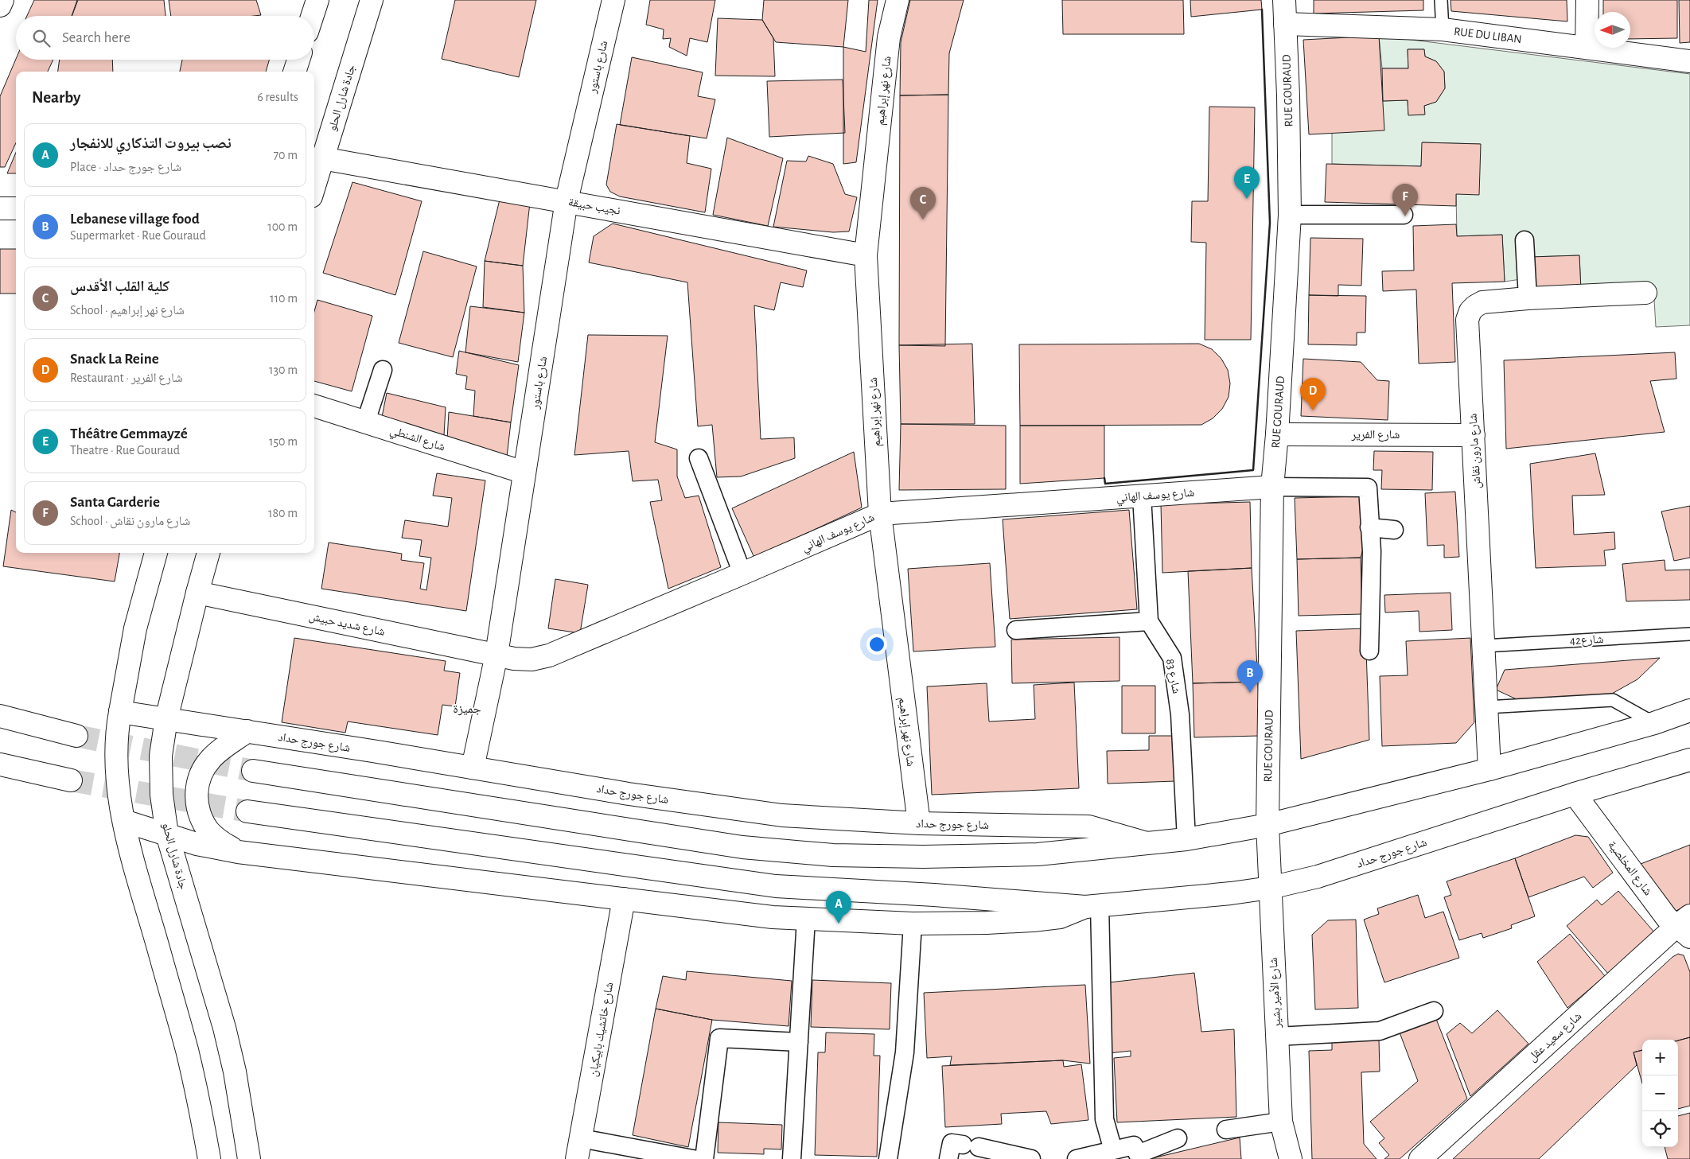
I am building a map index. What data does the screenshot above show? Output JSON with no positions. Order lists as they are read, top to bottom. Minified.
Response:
{"streets":{"main road":["RUE DU LIBAN","شارع باستور","شارع نهر إبراهيم","RUE GOURAUD","جادة شارل الحلو","نجيب حبيقة","شارع الفرير","شارع الشنطي","شارع مارون نقاش","شارع يوسف الهاني","شارع شديد حبيش","شارع جورج حداد","شارع المخلصية","شارع الأمير بشير","شارع خاتشيك بابيكيان","شارع سعيد عقل"],"street":["شارع 83"],"lane":["شارع42"]},"crossings":[["RUE DU LIBAN","RUE GOURAUD"],["شارع باستور","نجيب حبيقة"],["شارع باستور","شارع الشنطي"],["شارع باستور","شارع يوسف الهاني"],["شارع باستور","شارع شديد حبيش"],["شارع باستور","شارع جورج حداد"],["شارع نهر إبراهيم","نجيب حبيقة"],["شارع نهر إبراهيم","شارع يوسف الهاني"],["شارع نهر إبراهيم","شارع جورج حداد"],["RUE GOURAUD","شارع الفرير"],["RUE GOURAUD","شارع يوسف الهاني"],["RUE GOURAUD","شارع جورج حداد"],["RUE GOURAUD","شارع الأمير بشير"],["جادة شارل الحلو","نجيب حبيقة"],["جادة شارل الحلو","شارع شديد حبيش"],["جادة شارل الحلو","شارع جورج حداد"],["شارع الفرير","شارع مارون نقاش"],["شارع مارون نقاش","شارع42"],["شارع مارون نقاش","شارع جورج حداد"],["شارع يوسف الهاني","شارع شديد حبيش"],["شارع يوسف الهاني","شارع 83"],["شارع 83","شارع جورج حداد"],["شارع جورج حداد","شارع المخلصية"],["شارع جورج حداد","شارع الأمير بشير"],["شارع جورج حداد","شارع خاتشيك بابيكيان"],["شارع المخلصية","شارع سعيد عقل"]],"districts":["جميزة"],"north":"left","page":{"search":"Search here","heading":["Nearby","6 results"],"list":[{"mark":"A","name":"نصب بيروت التذكاري للانفجار","note":"Place · شارع جورج حداد","value":"70 m"},{"mark":"B","name":"Lebanese village food","note":"Supermarket · Rue Gouraud","value":"100 m"},{"mark":"C","name":"كلية القلب الأقدس","note":"School · شارع نهر إبراهيم","value":"110 m"},{"mark":"D","name":"Snack La Reine","note":"Restaurant · شارع الفرير","value":"130 m"},{"mark":"E","name":"Théâtre Gemmayzé","note":"Theatre · Rue Gouraud","value":"150 m"},{"mark":"F","name":"Santa Garderie","note":"School · شارع مارون نقاش","value":"180 m"}],"pins":["E","F","C","D","B","A"],"map_buttons":["+","−"]}}
